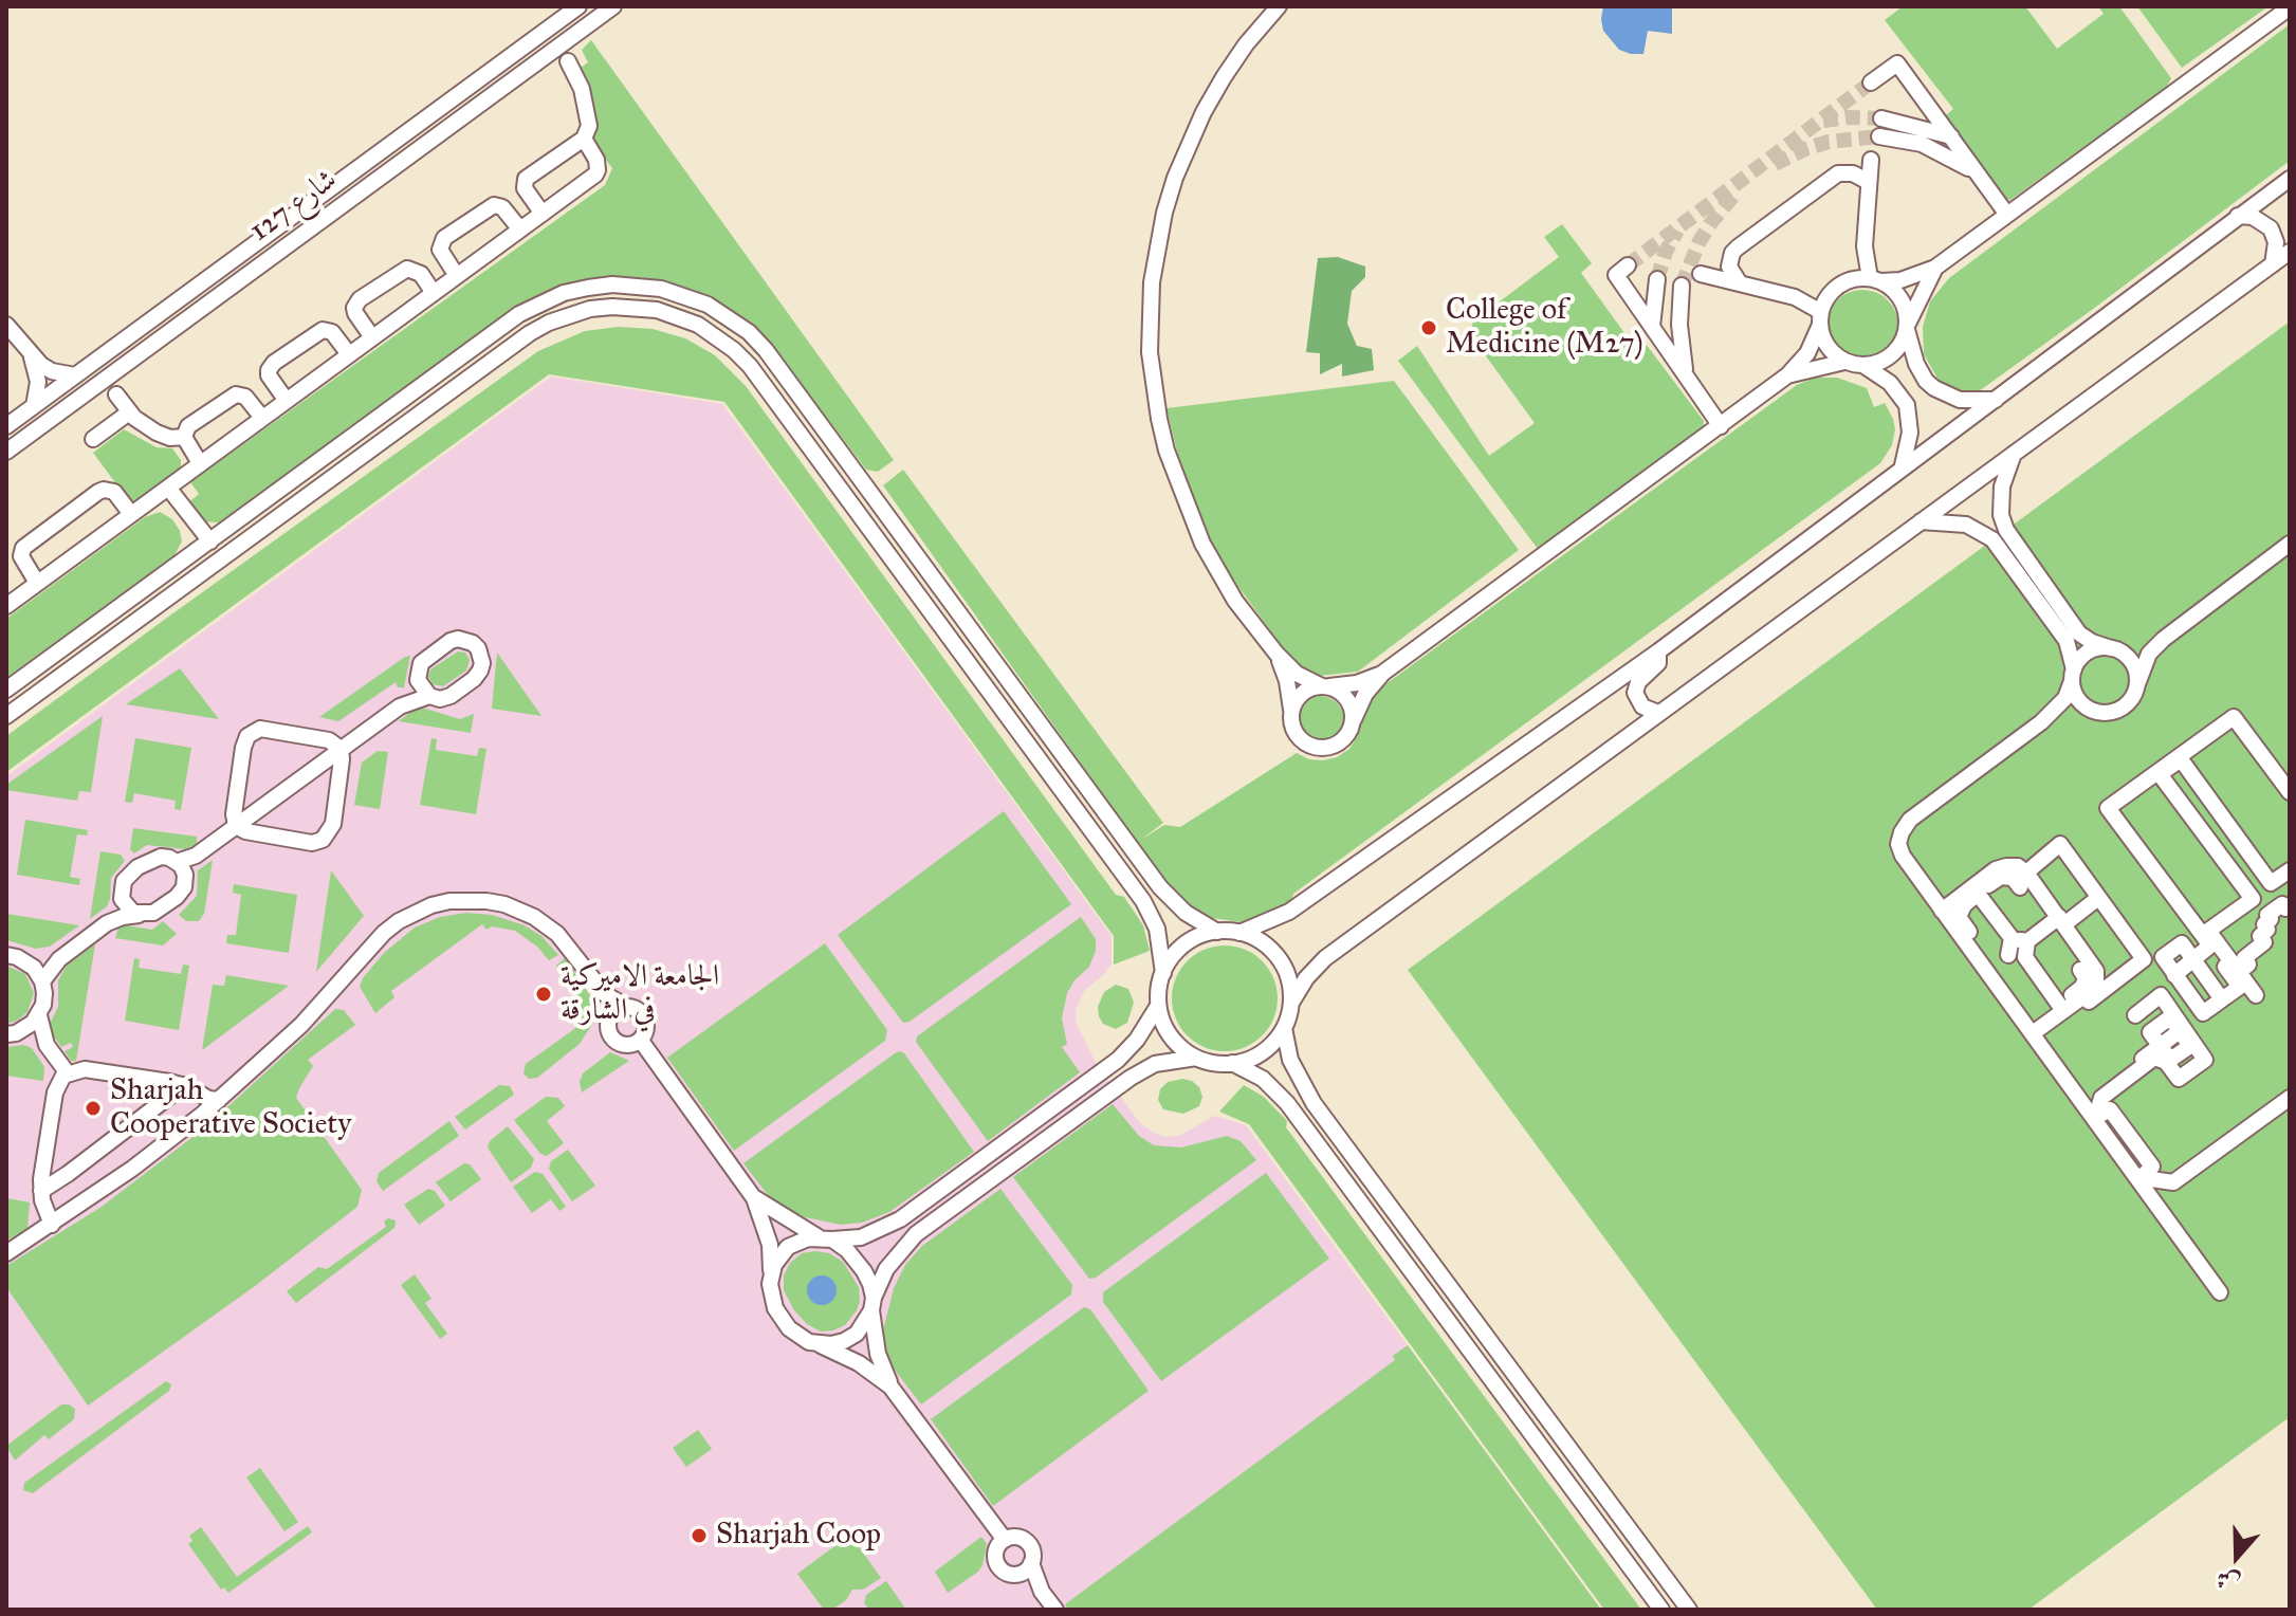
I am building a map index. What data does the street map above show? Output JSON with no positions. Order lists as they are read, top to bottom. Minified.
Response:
{"streets":{"street":["شارع 127"]},"places":["College of Medicine (M27)","الجامعة الاميركية في الشارقة","Sharjah Cooperative Society","Sharjah Coop"],"north":"bottom"}
